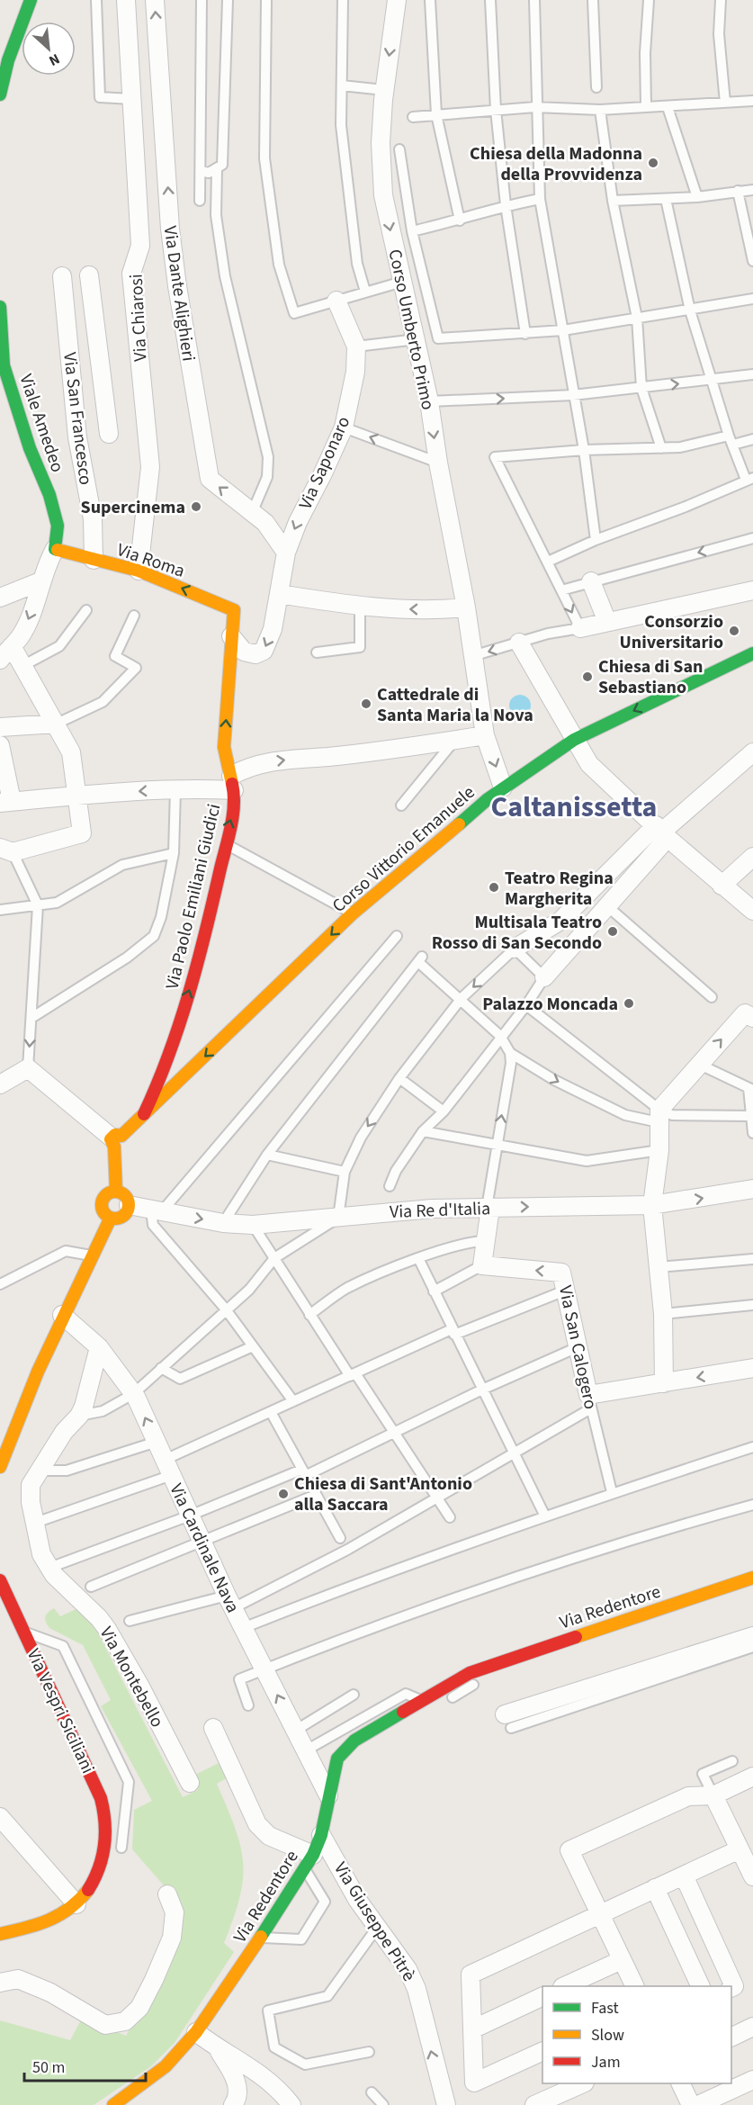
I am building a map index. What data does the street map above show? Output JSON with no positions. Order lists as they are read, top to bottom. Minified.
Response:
{"streets":{"street":["Via Dante Alighieri","Via Chiarosi","Corso Umberto Primo","Via San Francesco","Viale Amedeo","Via Saponaro","Via Roma","Corso Vittorio Emanuele","Via Paolo Emiliani Giudici","Via Re d'Italia","Via San Calogero","Via Cardinale Nava","Via Redentore","Via Montebello","Via Vespri Siciliani","Via Giuseppe Pitrè"]},"crossings":[["Via Dante Alighieri","Via Saponaro"],["Via Chiarosi","Via Roma"],["Corso Umberto Primo","Corso Vittorio Emanuele"],["Via San Francesco","Via Roma"],["Viale Amedeo","Via Roma"],["Via Saponaro","Via Paolo Emiliani Giudici"],["Via Roma","Via Paolo Emiliani Giudici"],["Corso Vittorio Emanuele","Via Paolo Emiliani Giudici"],["Via Cardinale Nava","Via Redentore"],["Via Cardinale Nava","Via Montebello"],["Via Redentore","Via Giuseppe Pitrè"]],"one_way":["Via Dante Alighieri","Corso Umberto Primo","Via Saponaro","Via Roma","Via Paolo Emiliani Giudici","Via Re d'Italia","Via Giuseppe Pitrè"],"districts":["Caltanissetta"],"places":["Chiesa della Madonna della Provvidenza","Supercinema","Consorzio Universitario","Chiesa di San Sebastiano","Cattedrale di Santa Maria la Nova","Teatro Regina Margherita","Multisala Teatro Rosso di San Secondo","Palazzo Moncada","Chiesa di Sant'Antonio alla Saccara"],"legend":["Fast","Slow","Jam"],"scale_bar":"50 m","north":"bottom right"}
